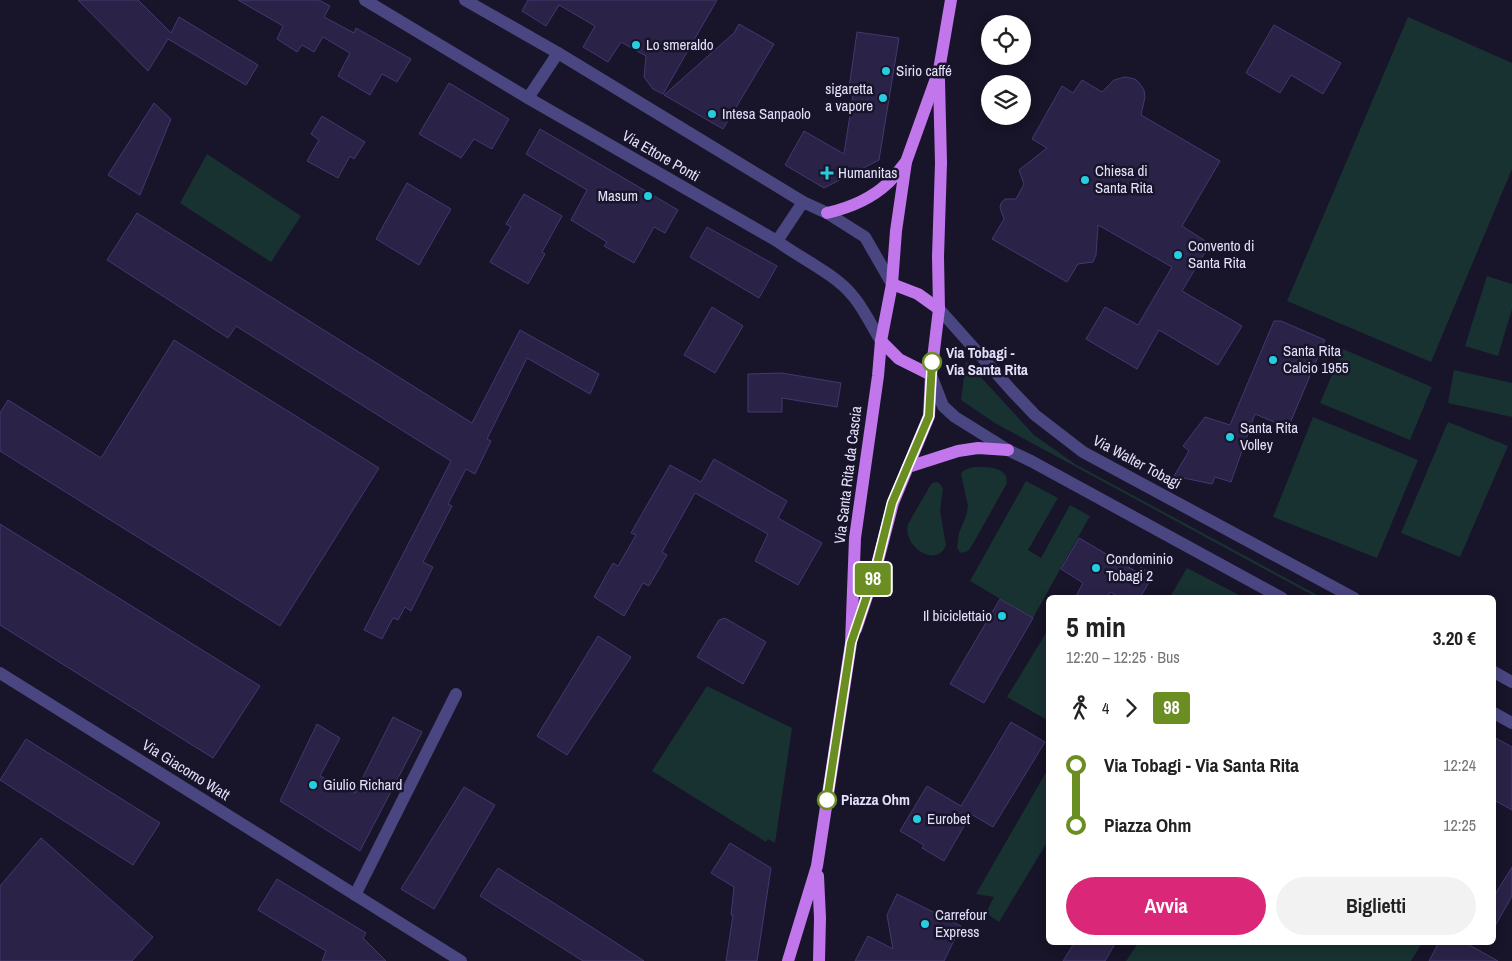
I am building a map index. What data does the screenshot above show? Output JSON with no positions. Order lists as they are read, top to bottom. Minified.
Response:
{"streets":{"main road":["Via Santa Rita da Cascia"],"street":["Via Ettore Ponti","Via Walter Tobagi","Via Giacomo Watt"]},"crossings":[["Via Ettore Ponti","Via Santa Rita da Cascia"],["Via Walter Tobagi","Via Santa Rita da Cascia"]],"places":{"other":["Lo smeraldo","Sirio caffé","sigaretta a vapore","Intesa Sanpaolo","Chiesa di Santa Rita","Masum","Convento di Santa Rita","Santa Rita Calcio 1955","Via Tobagi - Via Santa Rita","Santa Rita Volley","Condominio Tobagi 2","Il biciclettaio","Giulio Richard","Piazza Ohm","Eurobet","Carrefour Express"],"health":["Humanitas"]},"lines":["bus line 98"],"page":{"on_map":"98","heading":["5 min","12:20 – 12:25 · Bus","3.20 €"],"legs":["4","98"],"list":[{"name":"Via Tobagi - Via Santa Rita","value":"12:24"},{"name":"Piazza Ohm","value":"12:25"}],"buttons":["Avvia","Biglietti"]}}
